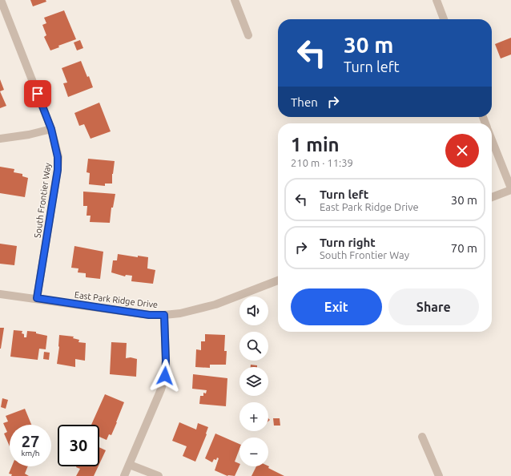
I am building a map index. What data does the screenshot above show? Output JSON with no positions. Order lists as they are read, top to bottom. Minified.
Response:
{"streets":{"street":["South Frontier Way","East Park Ridge Drive"]},"crossings":[["South Frontier Way","East Park Ridge Drive"]],"page":{"turn":["30 m","Turn left"],"then":"Then","heading":["1 min","210 m · 11:39"],"list":[{"name":"Turn left","note":"East Park Ridge Drive","value":"30 m"},{"name":"Turn right","note":"South Frontier Way","value":"70 m"}],"buttons":["Exit","Share"],"map_buttons":["+","−"],"speed":"27 km/h","limit":"30"}}
